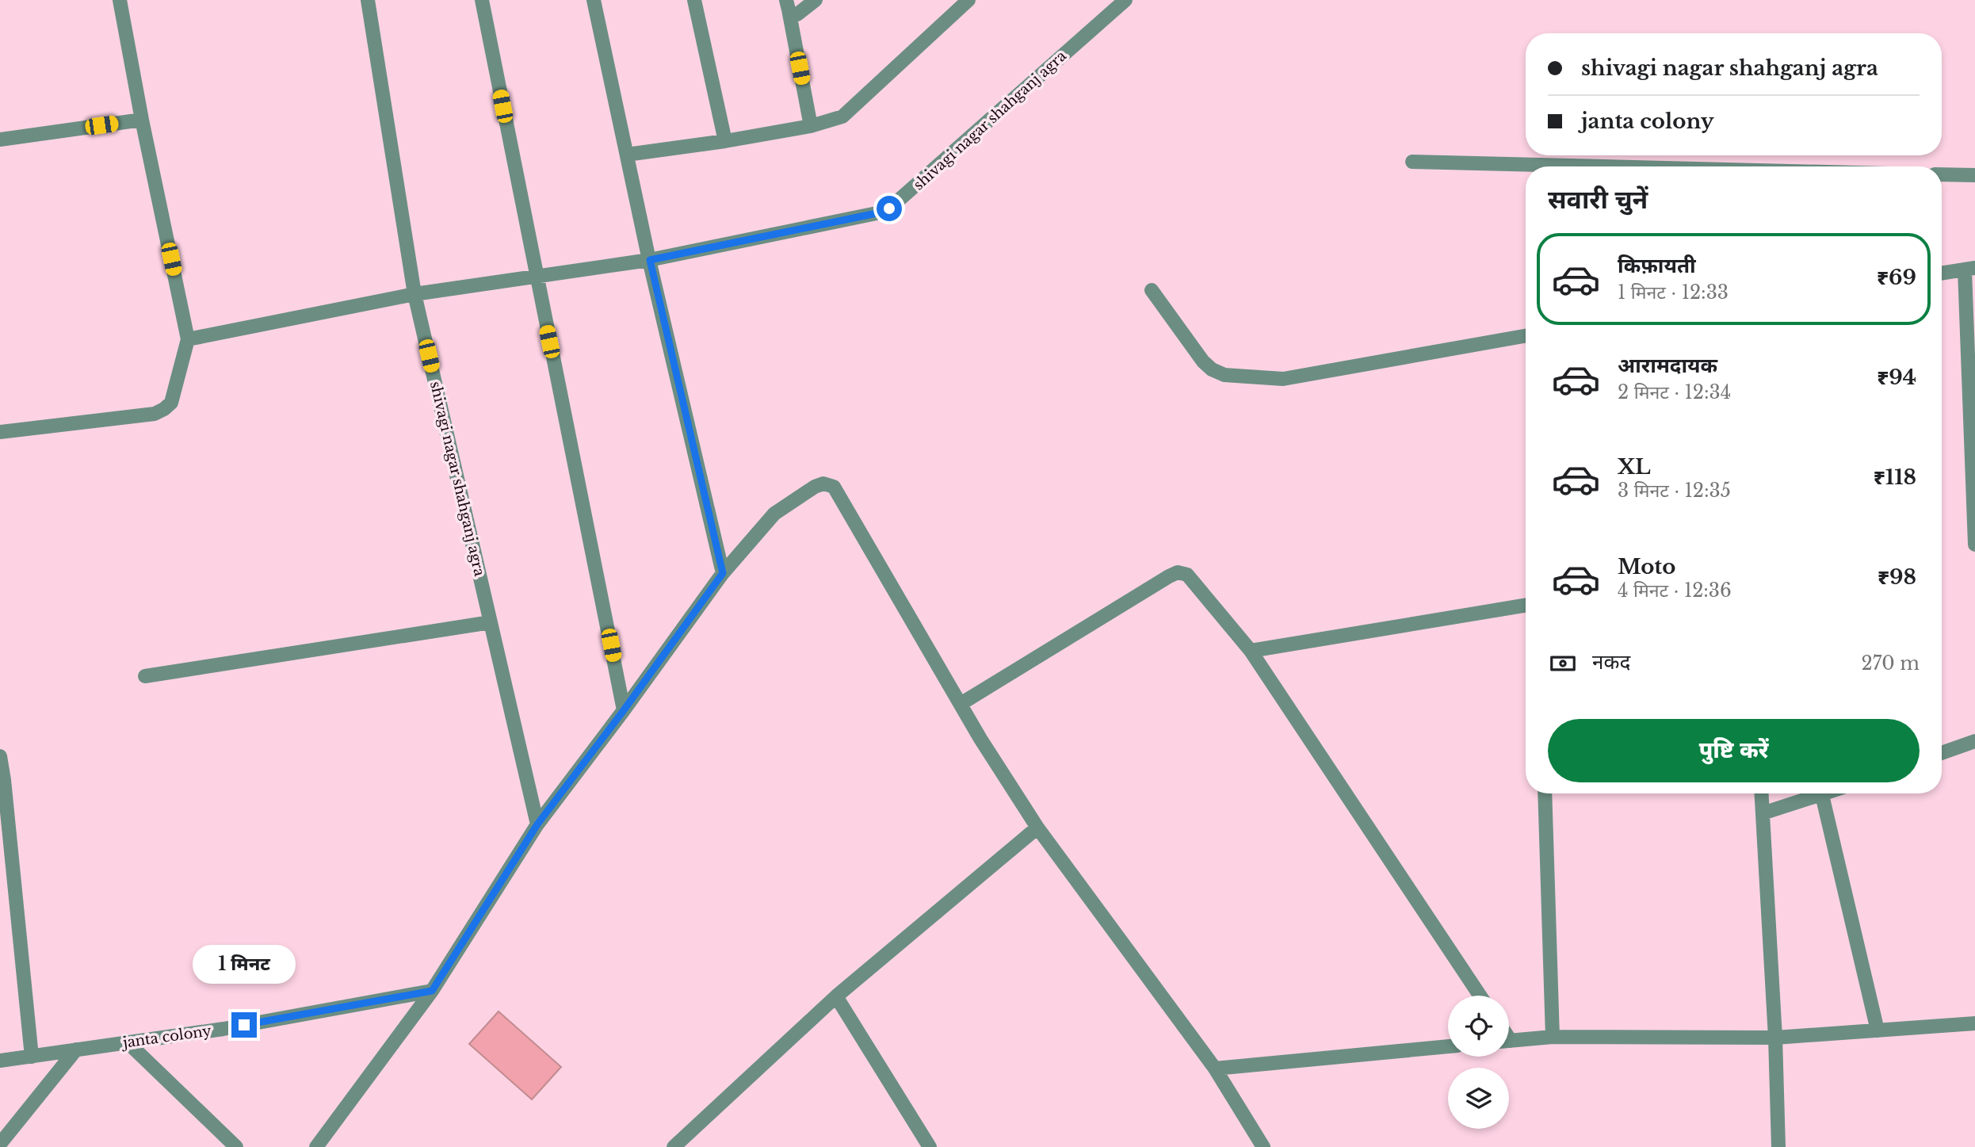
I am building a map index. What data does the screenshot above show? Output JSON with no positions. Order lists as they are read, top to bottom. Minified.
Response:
{"streets":{"street":["shivagi nagar shahganj agra","janta colony"]},"page":{"banner":["shivagi nagar shahganj agra","janta colony"],"heading":"सवारी चुनें","list":[{"name":"किफ़ायती","note":"1 मिनट · 12:33","value":"₹69"},{"name":"आरामदायक","note":"2 मिनट · 12:34","value":"₹94"},{"name":"XL","note":"3 मिनट · 12:35","value":"₹118"},{"name":"Moto","note":"4 मिनट · 12:36","value":"₹98"}],"pay":["नकद","270 m"],"buttons":"पुष्टि करें","bubble":"1 मिनट"}}
